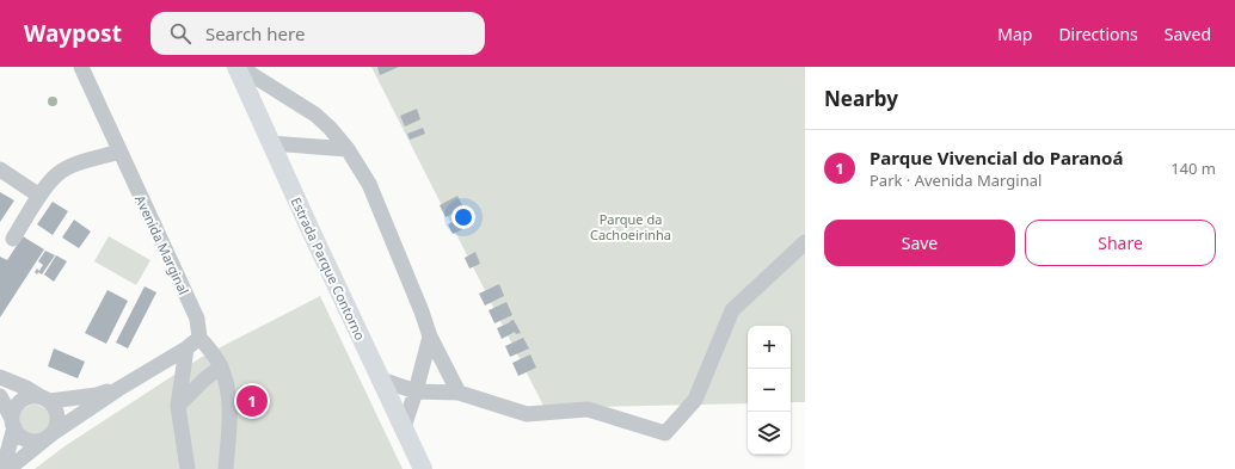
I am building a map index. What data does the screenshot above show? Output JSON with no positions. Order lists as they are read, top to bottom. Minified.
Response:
{"streets":{"main road":["Estrada Parque Contorno"],"street":["Avenida Marginal"]},"parks":["Parque da Cachoeirinha"],"page":{"header":"Waypost","search":"Search here","nav":["Map","Directions","Saved"],"heading":"Nearby","list":[{"mark":"1","name":"Parque Vivencial do Paranoá","note":"Park · Avenida Marginal","value":"140 m"}],"buttons":["Save","Share"],"map_buttons":["+","−"],"pins":"1"}}
